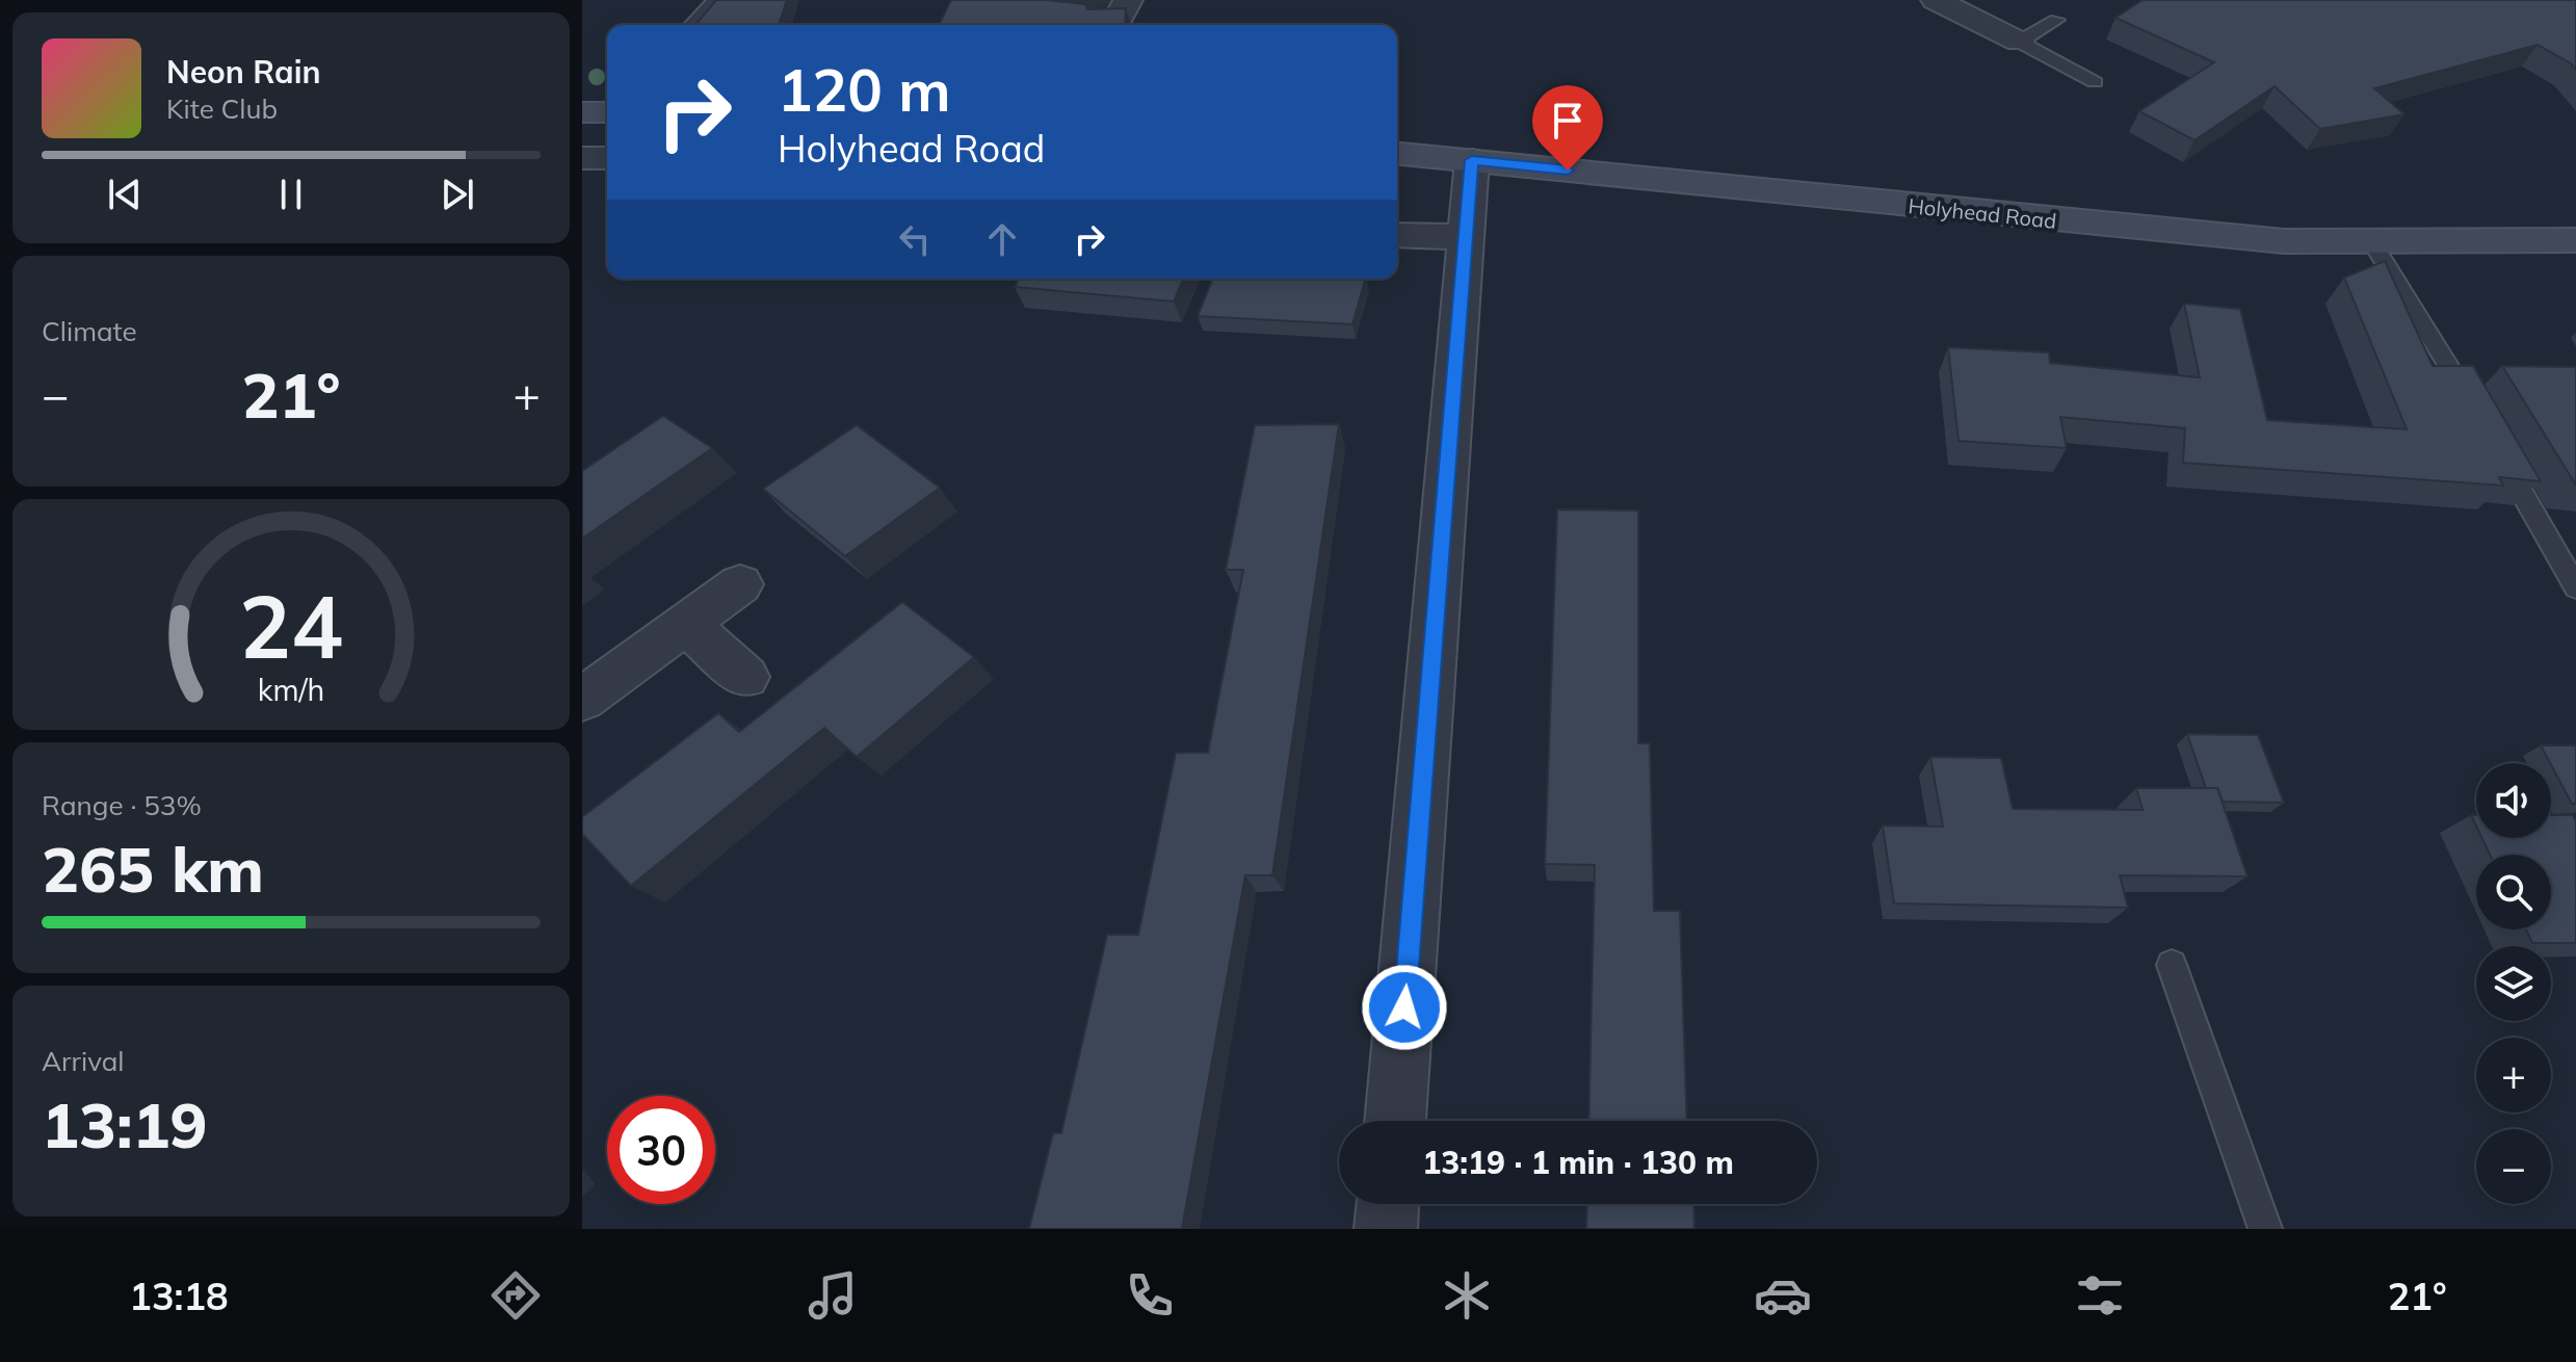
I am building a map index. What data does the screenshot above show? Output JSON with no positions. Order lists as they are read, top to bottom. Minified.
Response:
{"streets":{"main road":["Holyhead Road"]},"page":{"turn":["120 m","Holyhead Road"],"song":["Neon Rain","Kite Club"],"tile":["Climate",["Range · 53%","265 km"],["Arrival","13:19"]],"heat":["−","21°","+"],"map_buttons":["+","−"],"limit":"30","trip":"13:19 · 1 min · 130 m","tabs":["13:18","21°"],"gauge":["24","km/h"]}}
